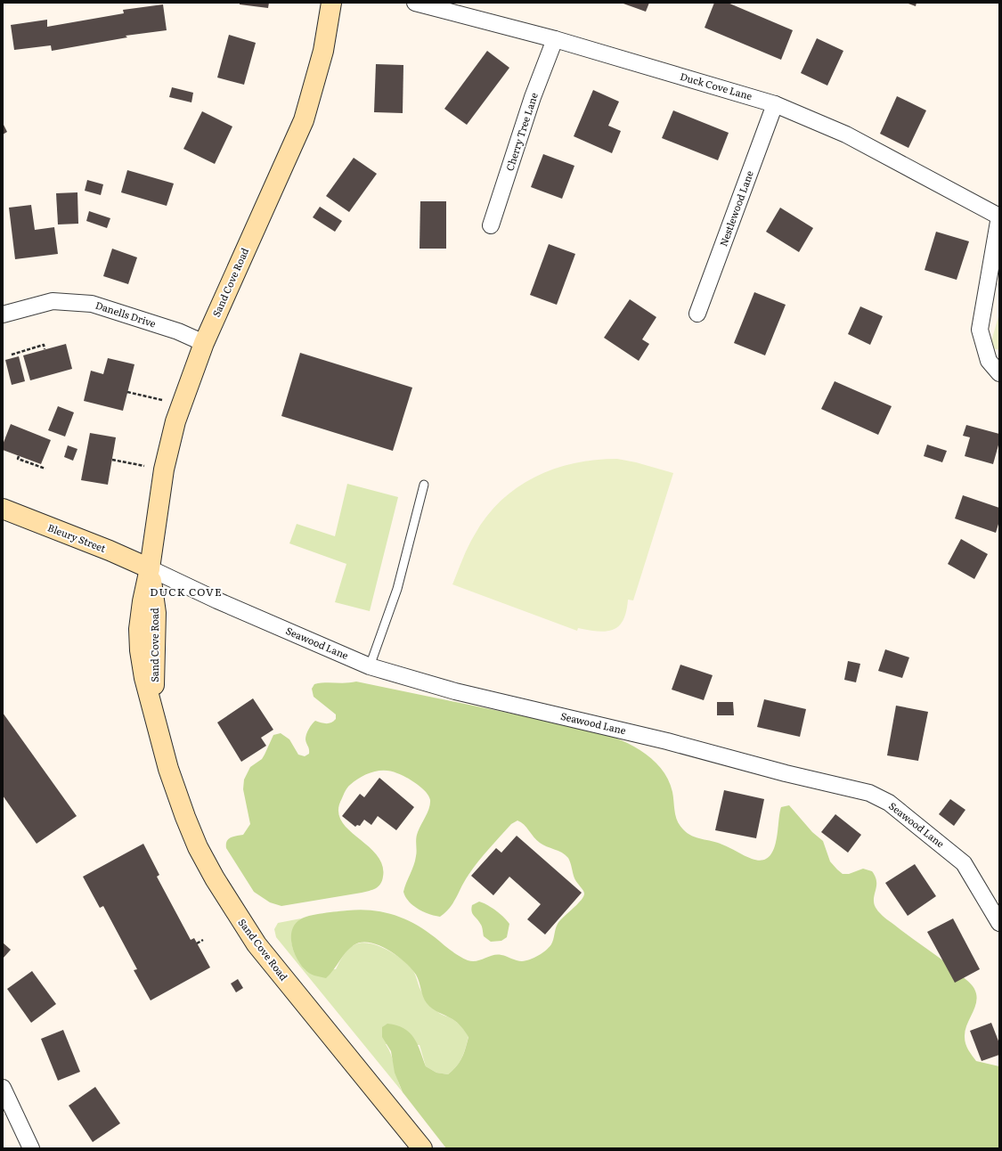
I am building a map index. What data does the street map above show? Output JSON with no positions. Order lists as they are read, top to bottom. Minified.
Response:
{"streets":{"street":["Duck Cove Lane","Cherry Tree Lane","Nestlewood Lane","Sand Cove Road","Danells Drive","Bleury Street","Seawood Lane"]},"crossings":[["Duck Cove Lane","Cherry Tree Lane"],["Duck Cove Lane","Nestlewood Lane"],["Sand Cove Road","Danells Drive"],["Sand Cove Road","Bleury Street"],["Sand Cove Road","Seawood Lane"],["Bleury Street","Seawood Lane"]],"districts":["DUCK COVE"]}
